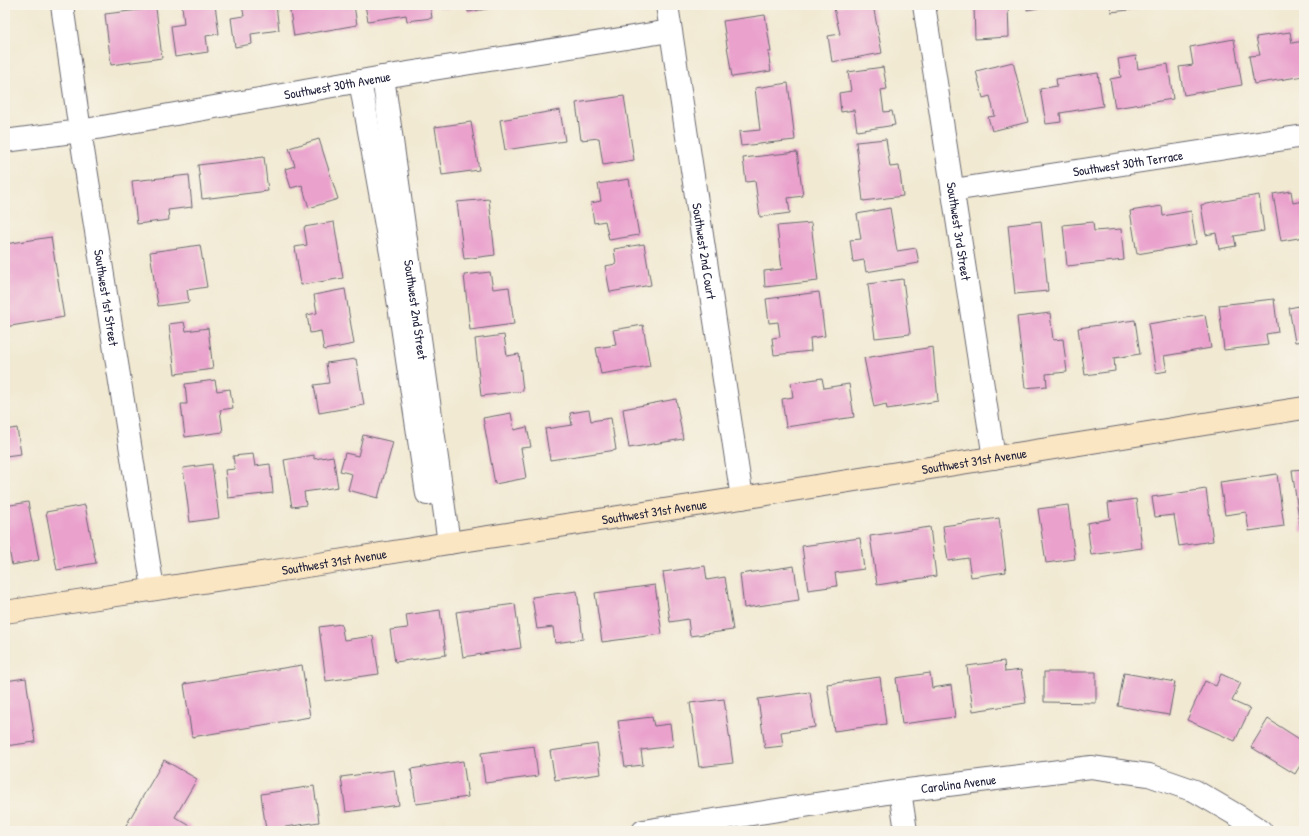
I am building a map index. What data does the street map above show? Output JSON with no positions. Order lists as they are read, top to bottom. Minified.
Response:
{"streets":{"main road":["Southwest 31st Avenue"],"street":["Southwest 30th Avenue","Southwest 30th Terrace","Southwest 3rd Street","Southwest 2nd Court","Southwest 1st Street","Southwest 2nd Street","Carolina Avenue"]},"crossings":[["Southwest 30th Avenue","Southwest 2nd Court"],["Southwest 30th Avenue","Southwest 1st Street"],["Southwest 30th Avenue","Southwest 2nd Street"],["Southwest 30th Terrace","Southwest 3rd Street"],["Southwest 3rd Street","Southwest 31st Avenue"],["Southwest 2nd Court","Southwest 31st Avenue"],["Southwest 1st Street","Southwest 31st Avenue"],["Southwest 2nd Street","Southwest 31st Avenue"]]}
